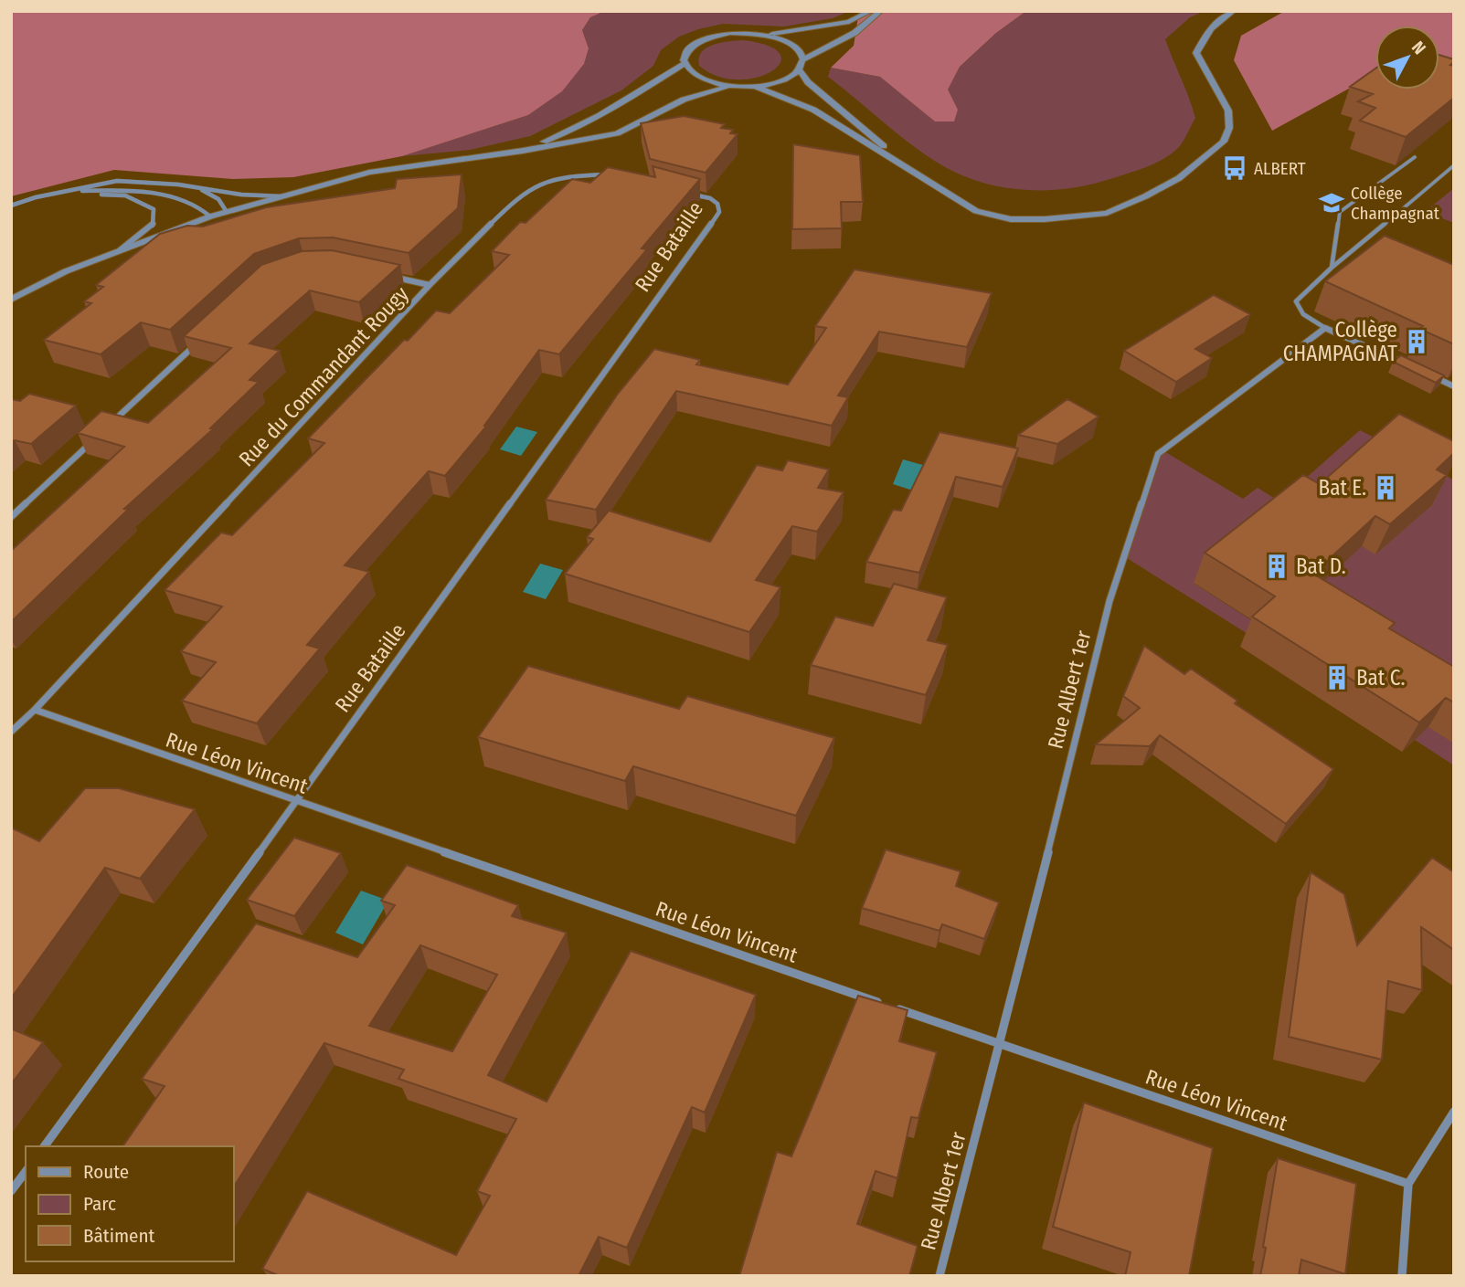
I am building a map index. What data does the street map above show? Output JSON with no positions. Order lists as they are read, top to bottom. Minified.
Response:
{"streets":{"street":["Rue Bataille","Rue du Commandant Rougy","Rue Albert 1er","Rue Léon Vincent"]},"crossings":[["Rue Bataille","Rue Léon Vincent"],["Rue du Commandant Rougy","Rue Léon Vincent"],["Rue Albert 1er","Rue Léon Vincent"]],"places":{"bus stop":["ALBERT"],"school or university":["Collège Champagnat"],"building":["Collège CHAMPAGNAT","Bat E.","Bat D.","Bat C."]},"legend":["Route","Parc","Bâtiment"],"north":"top right"}
